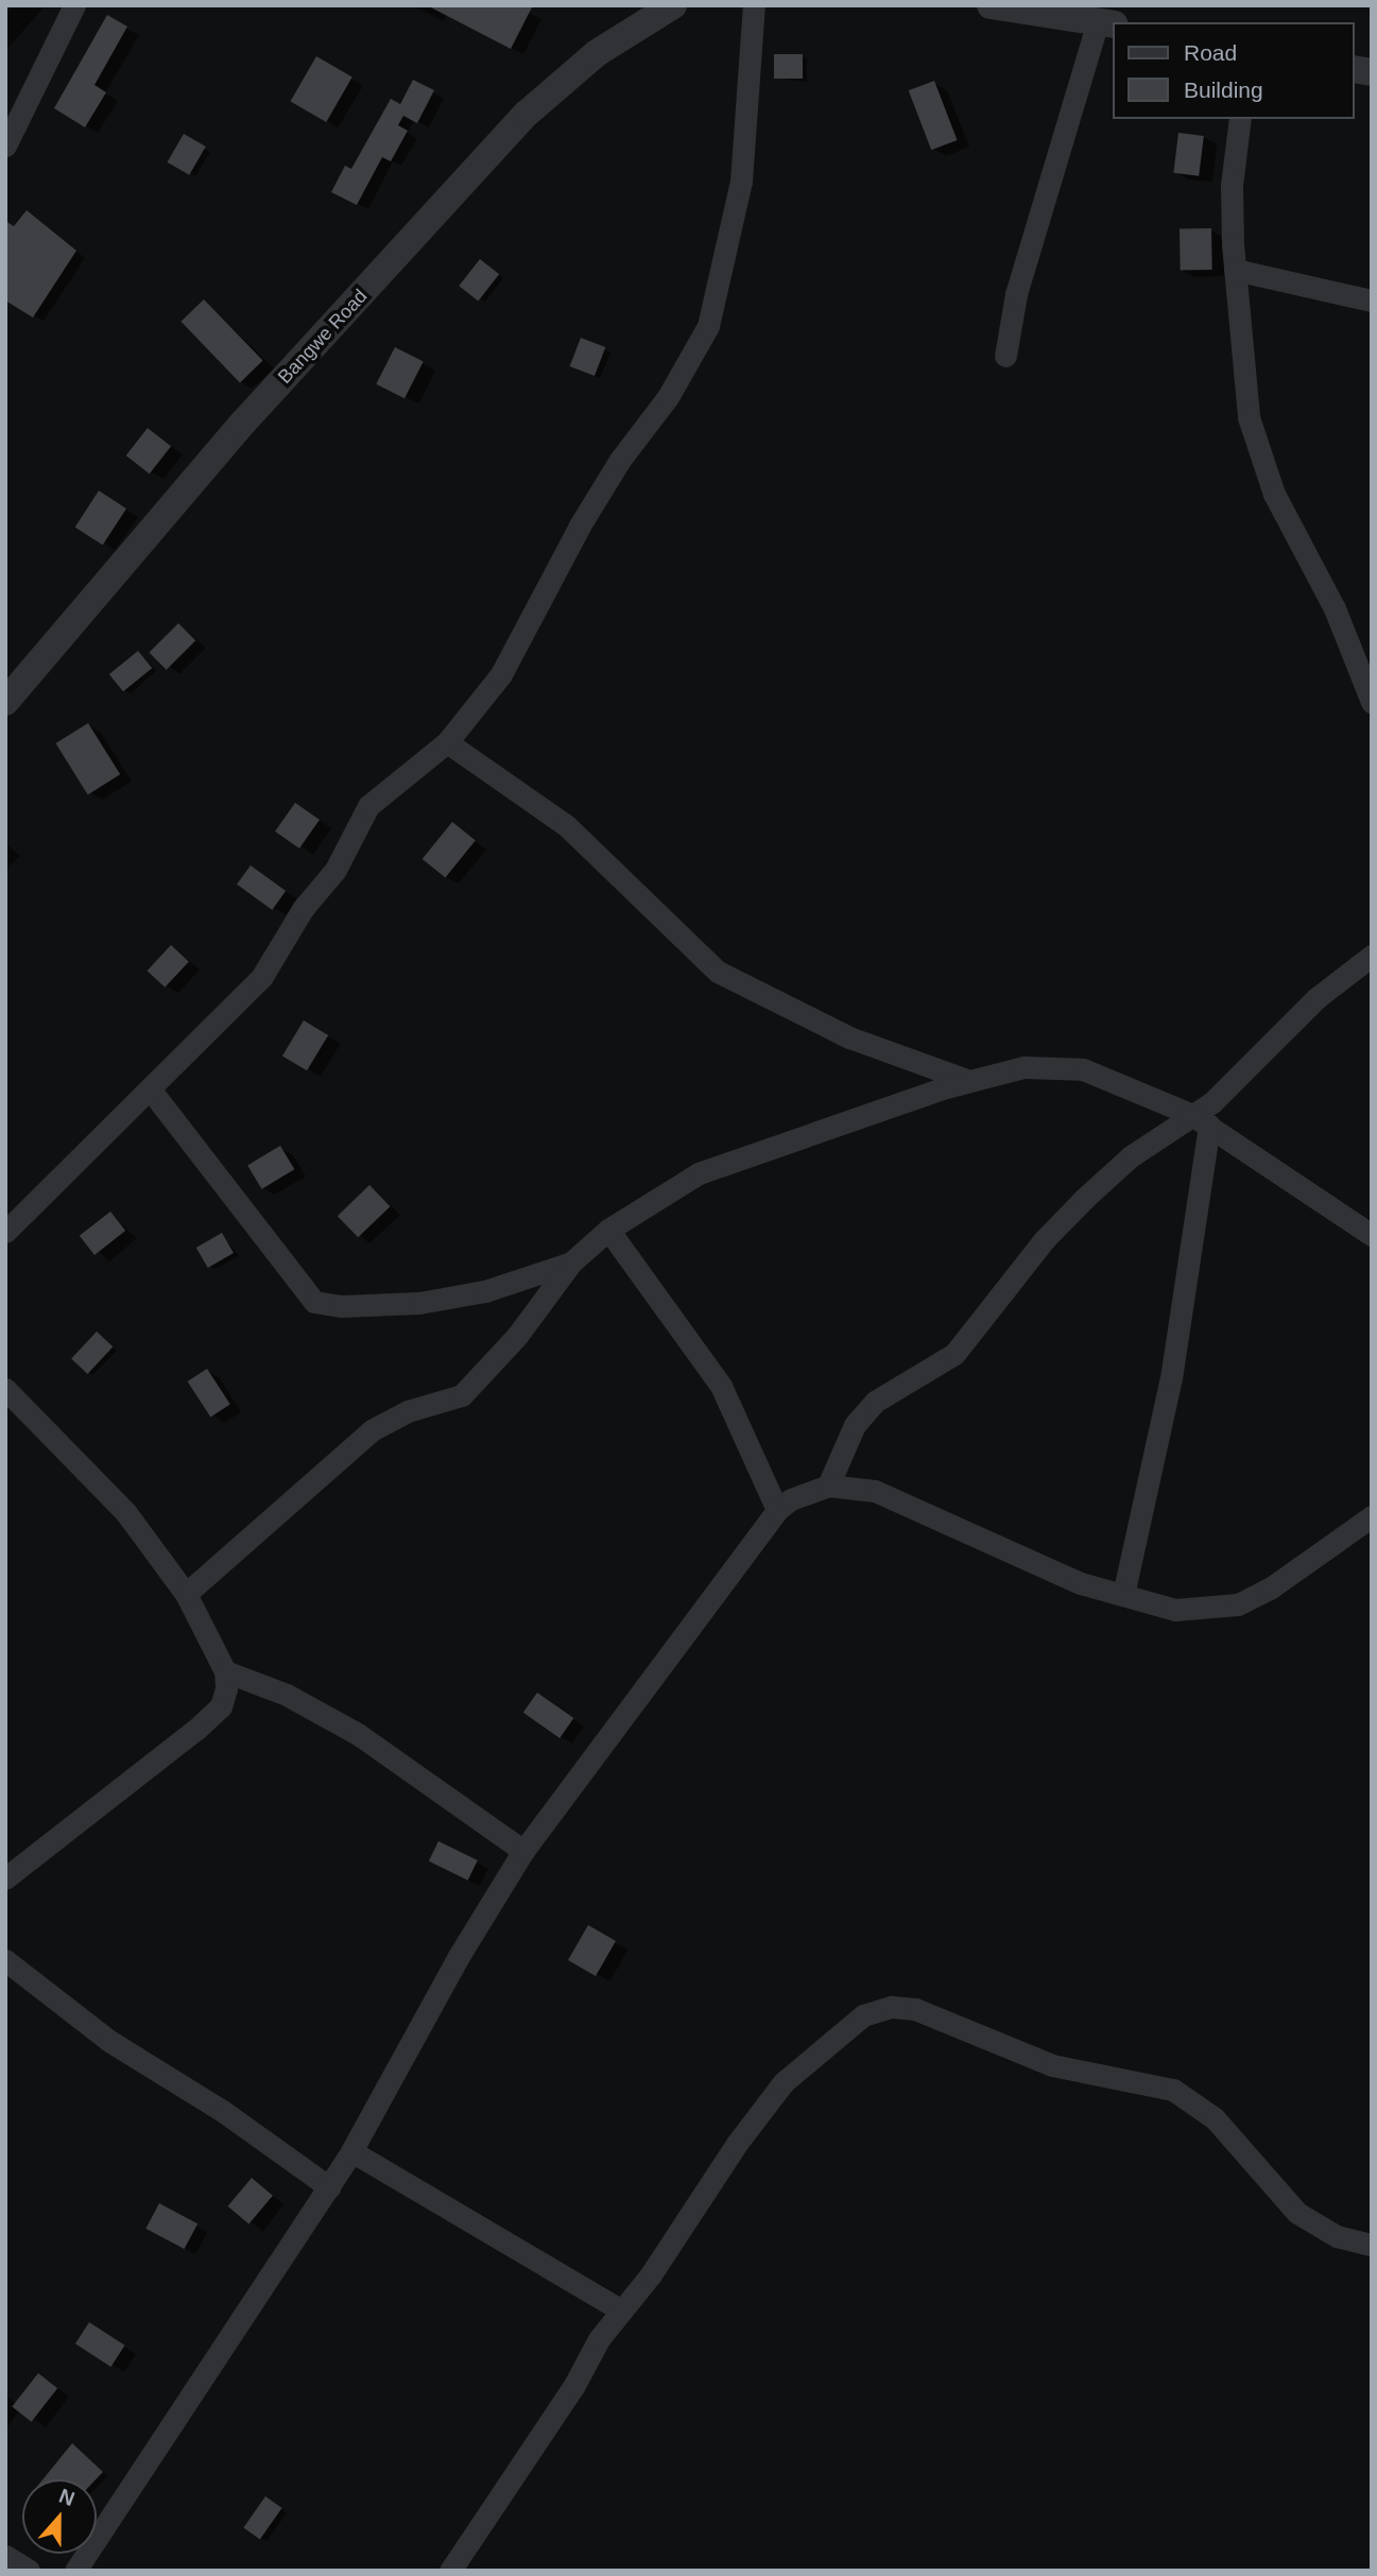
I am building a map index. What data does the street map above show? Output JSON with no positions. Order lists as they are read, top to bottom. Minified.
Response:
{"streets":{"street":["Bangwe Road"]},"legend":["Road","Building"],"north":"top"}
